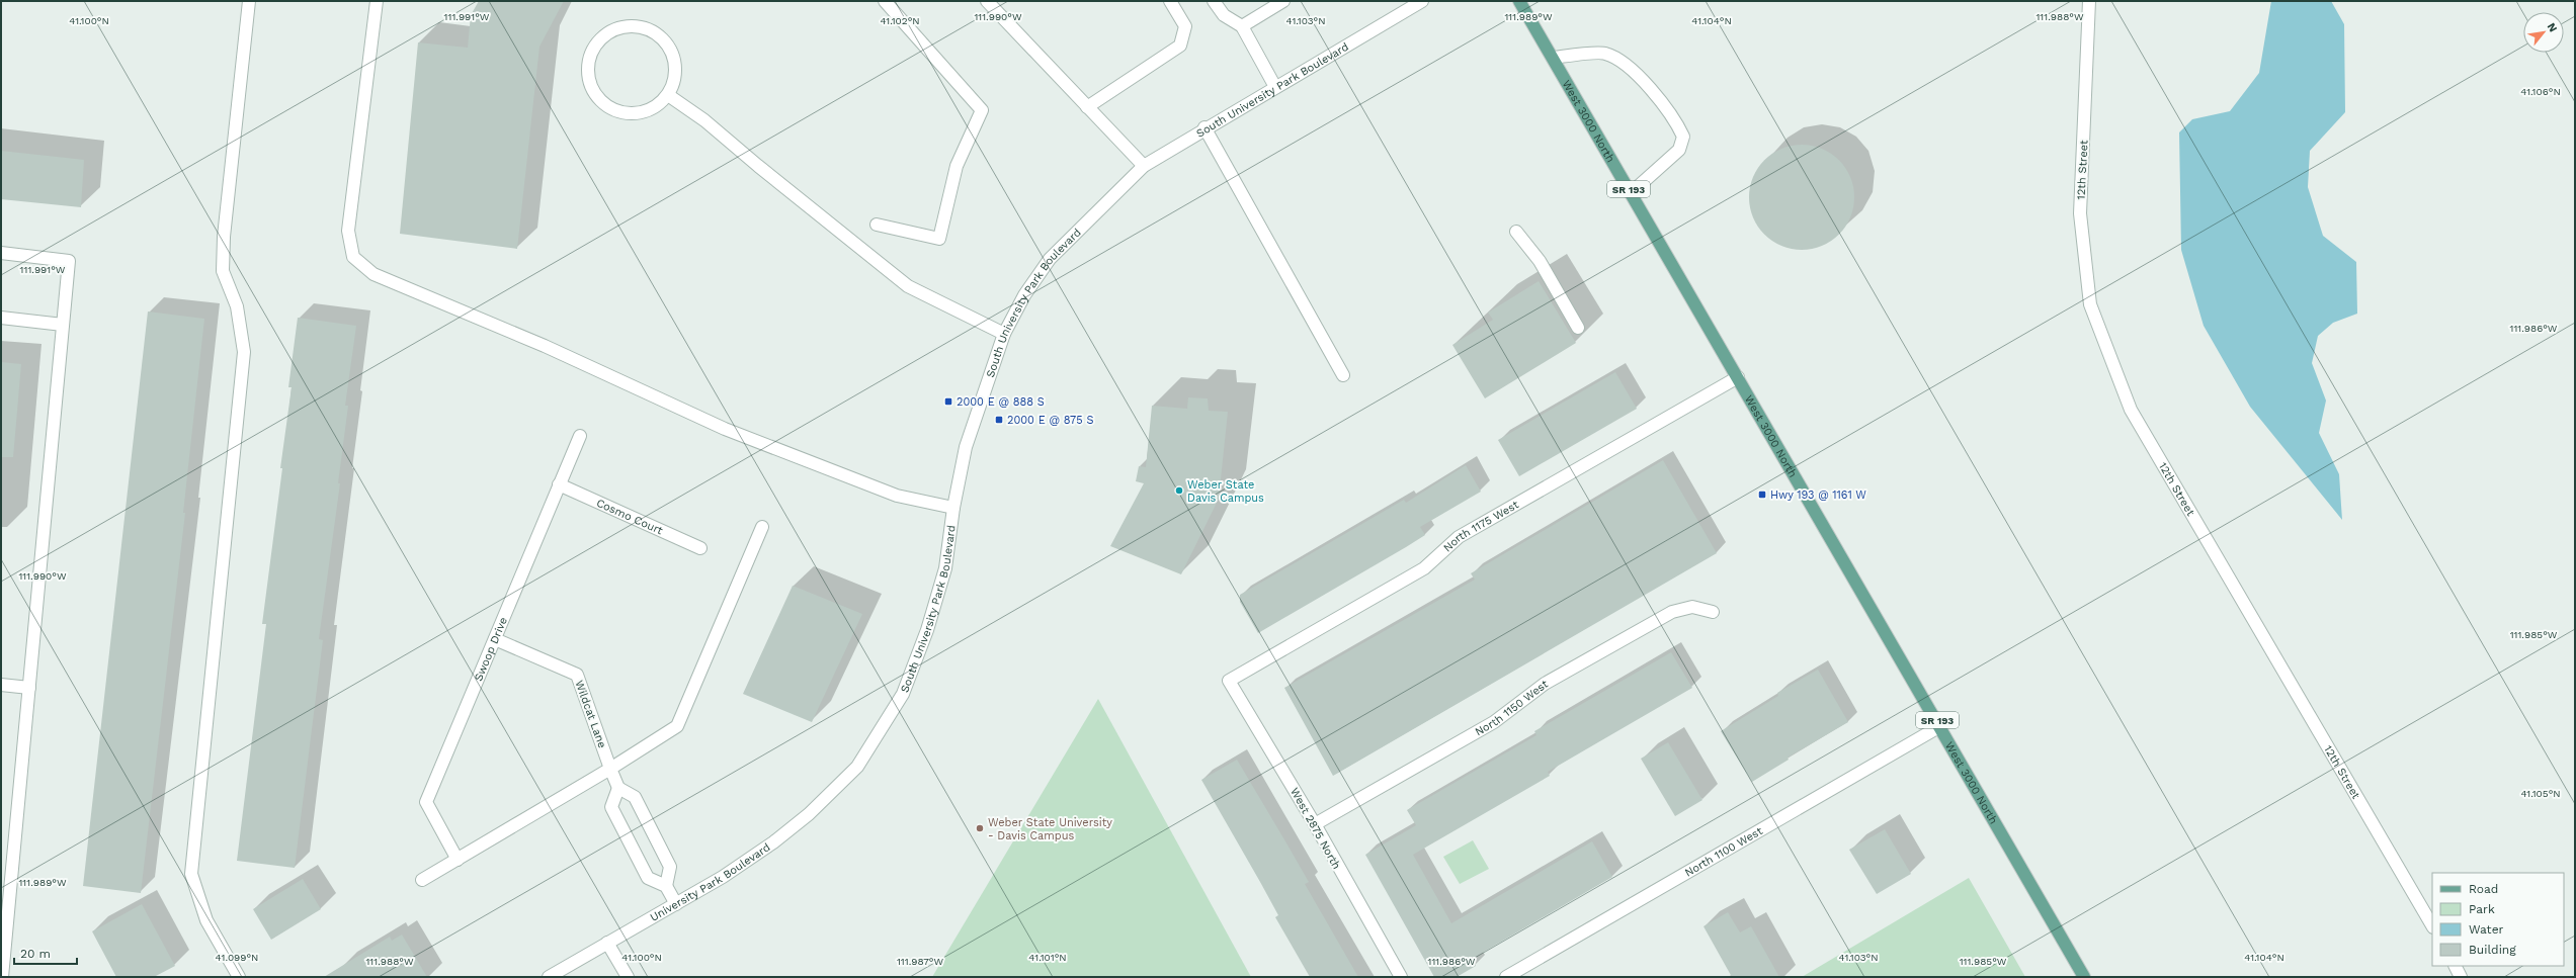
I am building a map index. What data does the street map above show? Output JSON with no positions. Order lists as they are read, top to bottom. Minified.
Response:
{"streets":{"main road":["West 3000 North","SR 193"],"street":["South University Park Boulevard","12th Street","Cosmo Court","North 1175 West","Swoop Drive","North 1150 West","Wildcat Lane","West 2875 North","North 1100 West","University Park Boulevard"]},"crossings":[["South University Park Boulevard","University Park Boulevard"],["West 3000 North","North 1175 West"],["West 3000 North","North 1100 West"],["Cosmo Court","Swoop Drive"],["North 1175 West","West 2875 North"],["Swoop Drive","Wildcat Lane"],["North 1150 West","West 2875 North"]],"places":{"transit":["2000 E @ 888 S","2000 E @ 875 S","Hwy 193 @ 1161 W"],"other":["Weber State Davis Campus","Weber State University - Davis Campus"]},"legend":["Road","Park","Water","Building"],"scale_bar":"20 m","north":"top right","coordinates":["111.991°W","111.990°W","111.989°W","111.988°W","41.100°N","41.102°N","41.103°N","41.104°N","41.106°N","111.986°W","111.985°W","41.105°N","41.099°N","41.101°N","111.987°W"]}
